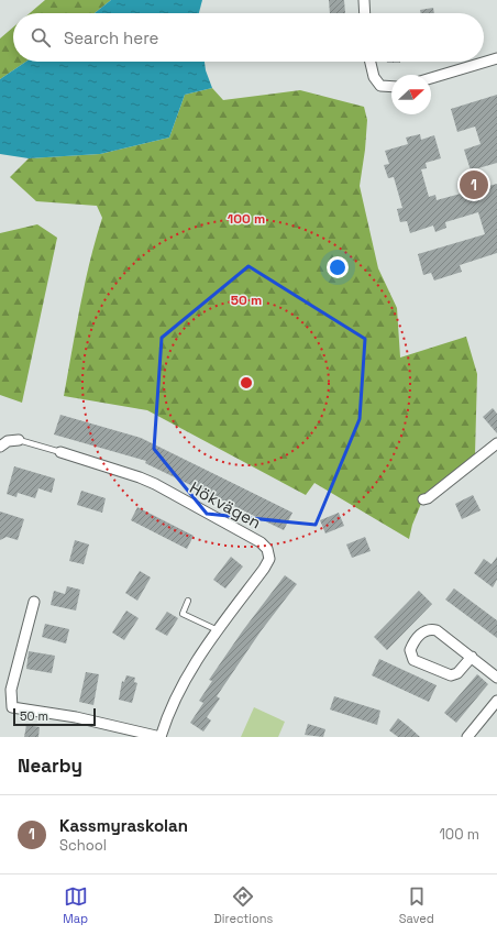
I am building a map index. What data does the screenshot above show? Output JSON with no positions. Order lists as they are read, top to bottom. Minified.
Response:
{"streets":{"street":["Hökvägen"]},"scale_bar":"50 m","north":"right","page":{"search":"Search here","pins":"1","scale":"50 m","heading":"Nearby","list":[{"mark":"1","name":"Kassmyraskolan","note":"School","value":"100 m"}],"nav":["Map","Directions","Saved"]},"rings":["100 m","50 m"]}
